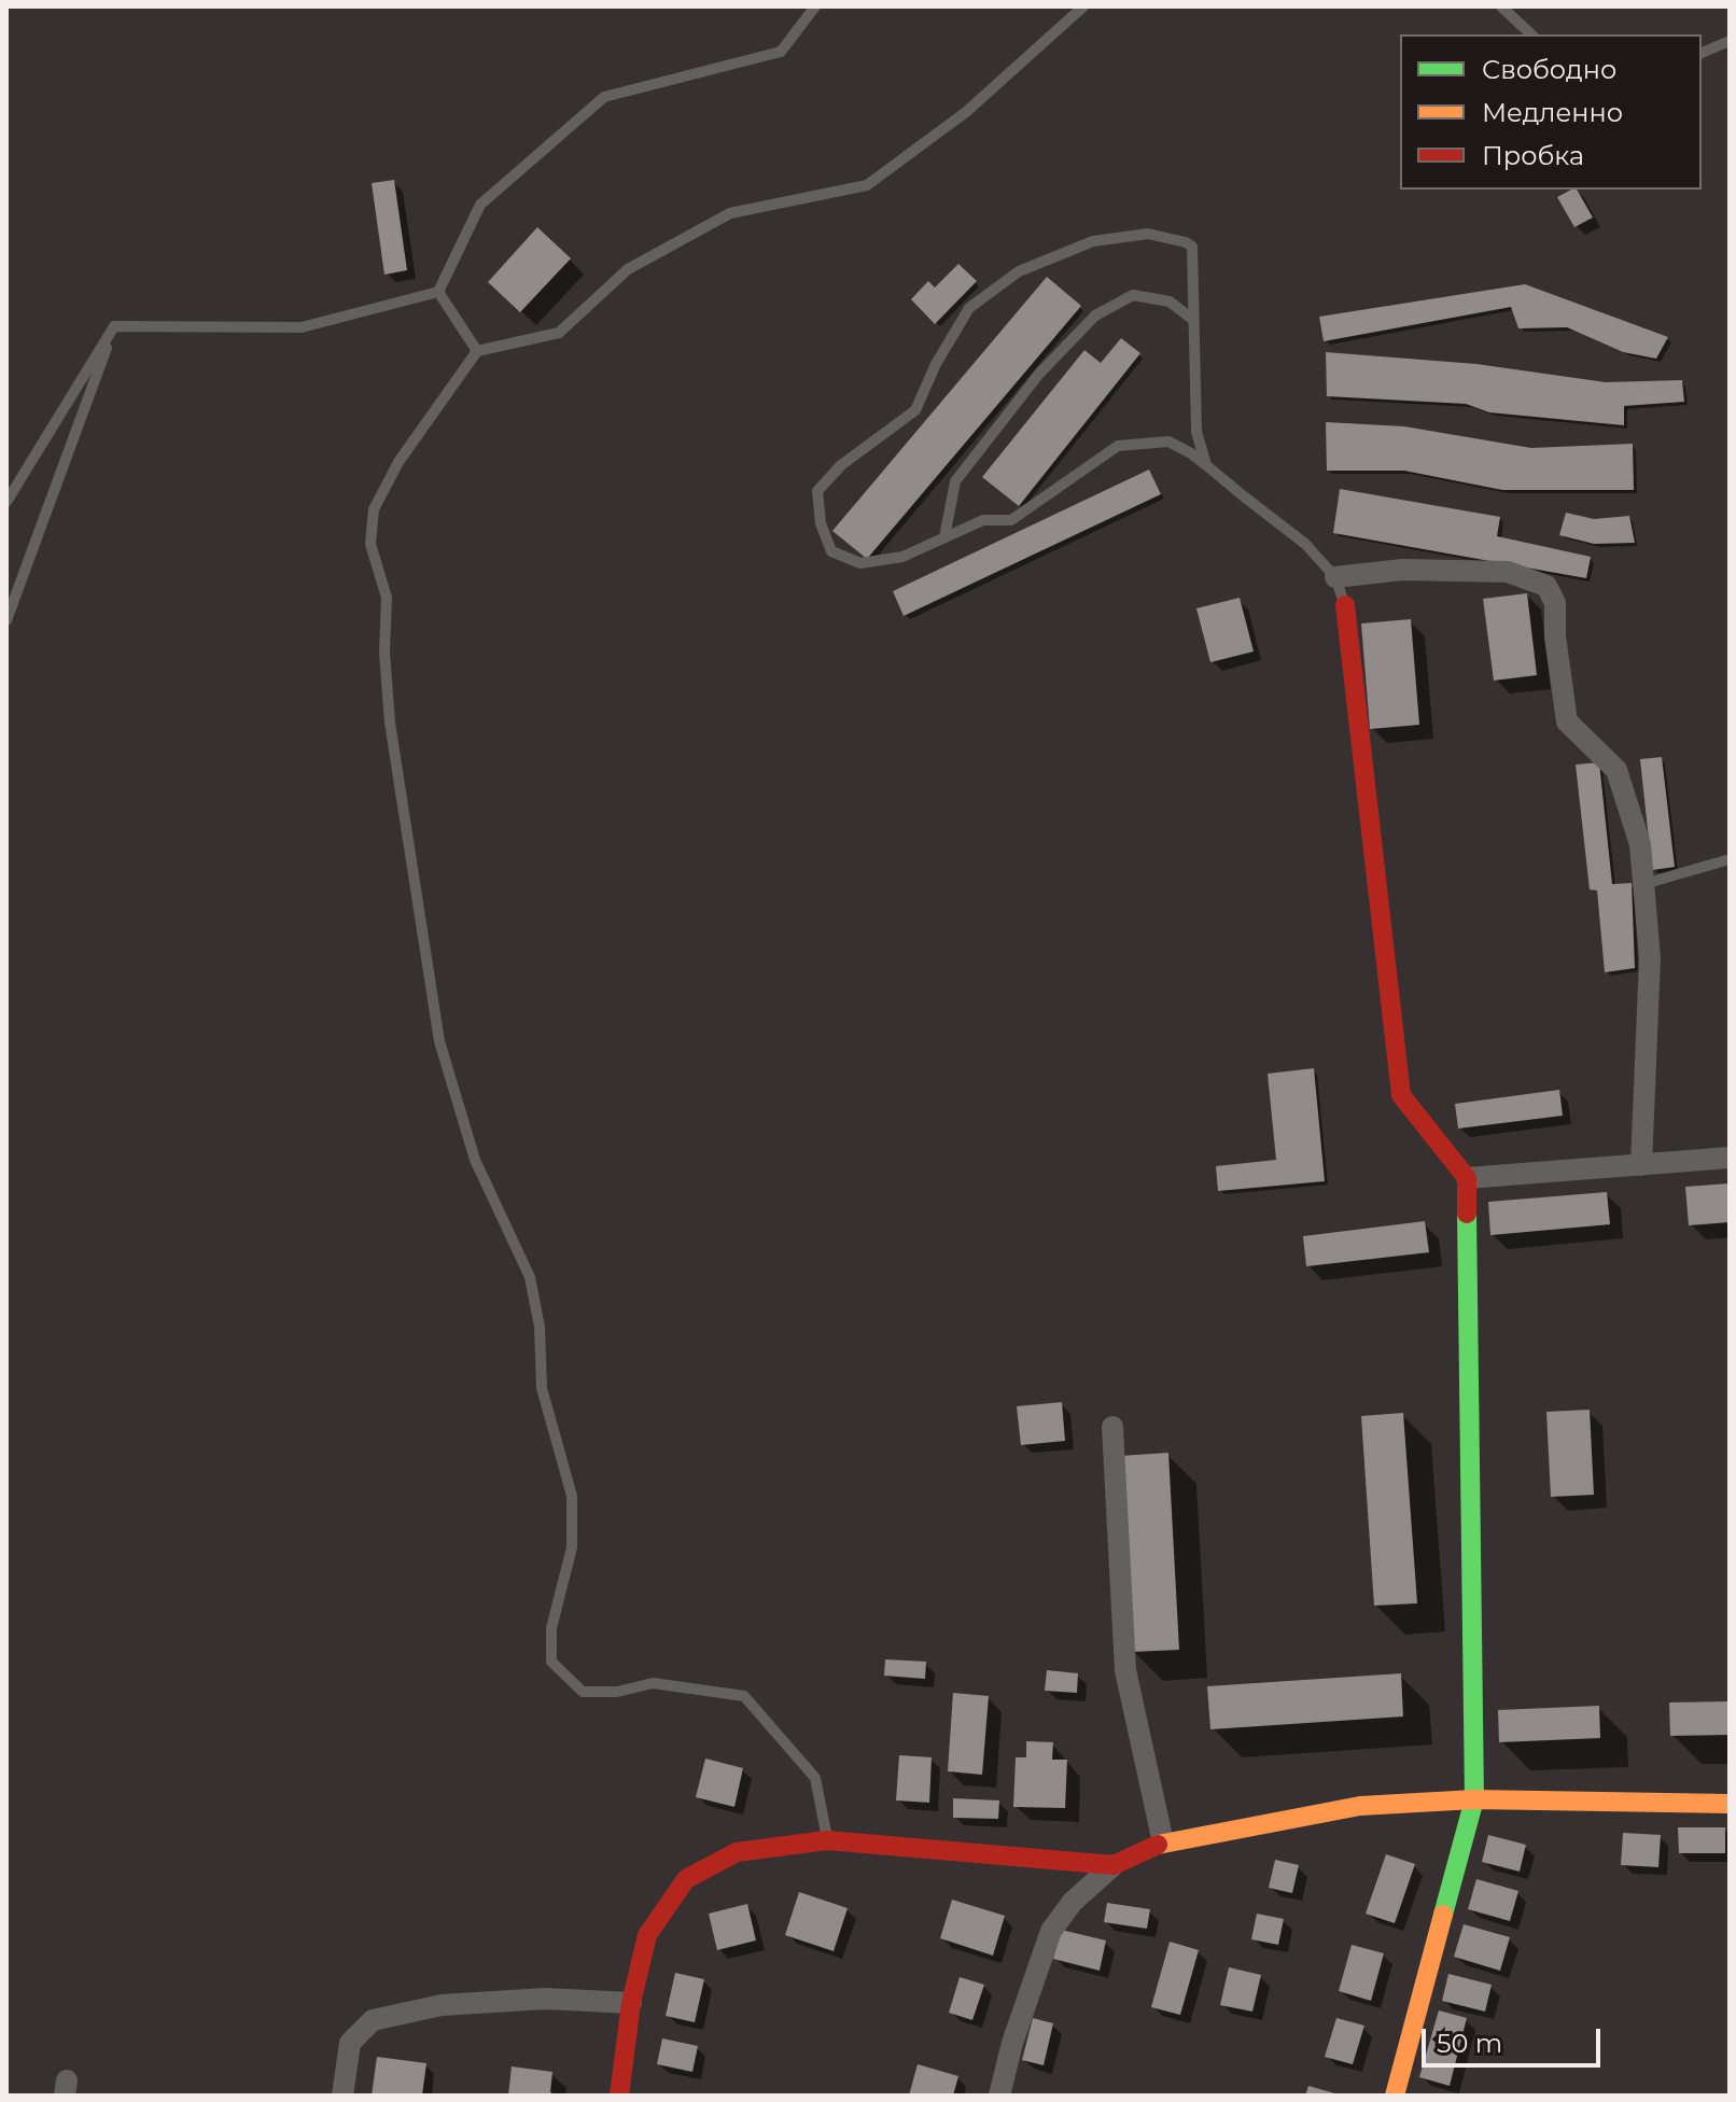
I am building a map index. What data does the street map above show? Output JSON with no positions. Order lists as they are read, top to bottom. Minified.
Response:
{"legend":["Свободно","Медленно","Пробка"],"scale_bar":"50 m"}
